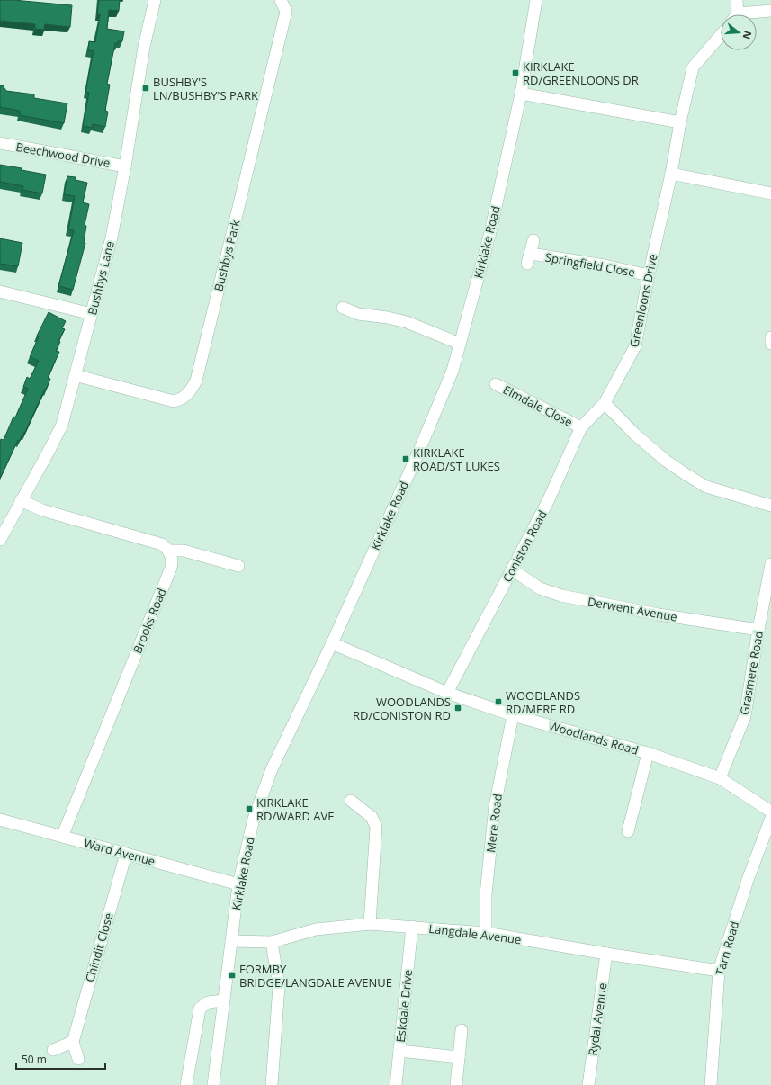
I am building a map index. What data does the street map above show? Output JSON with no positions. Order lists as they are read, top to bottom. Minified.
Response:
{"streets":{"street":["Beechwood Drive","Kirklake Road","Bushbys Park","Springfield Close","Bushbys Lane","Greenloons Drive","Elmdale Close","Coniston Road","Derwent Avenue","Brooks Road","Grasmere Road","Woodlands Road","Mere Road","Ward Avenue","Langdale Avenue","Chindit Close","Tarn Road","Eskdale Drive","Rydal Avenue"]},"crossings":[["Beechwood Drive","Bushbys Lane"],["Kirklake Road","Woodlands Road"],["Kirklake Road","Ward Avenue"],["Kirklake Road","Langdale Avenue"],["Bushbys Park","Bushbys Lane"],["Springfield Close","Greenloons Drive"],["Greenloons Drive","Coniston Road"],["Elmdale Close","Coniston Road"],["Coniston Road","Derwent Avenue"],["Coniston Road","Woodlands Road"],["Derwent Avenue","Grasmere Road"],["Brooks Road","Ward Avenue"],["Grasmere Road","Woodlands Road"],["Woodlands Road","Mere Road"],["Mere Road","Langdale Avenue"],["Ward Avenue","Chindit Close"],["Langdale Avenue","Tarn Road"],["Langdale Avenue","Eskdale Drive"],["Langdale Avenue","Rydal Avenue"]],"places":{"transit":["KIRKLAKE RD/GREENLOONS DR","BUSHBY'S LN/BUSHBY'S PARK","KIRKLAKE ROAD/ST LUKES","WOODLANDS RD/MERE RD","WOODLANDS RD/CONISTON RD","KIRKLAKE RD/WARD AVE","FORMBY BRIDGE/LANGDALE AVENUE"]},"scale_bar":"50 m","north":"right"}
